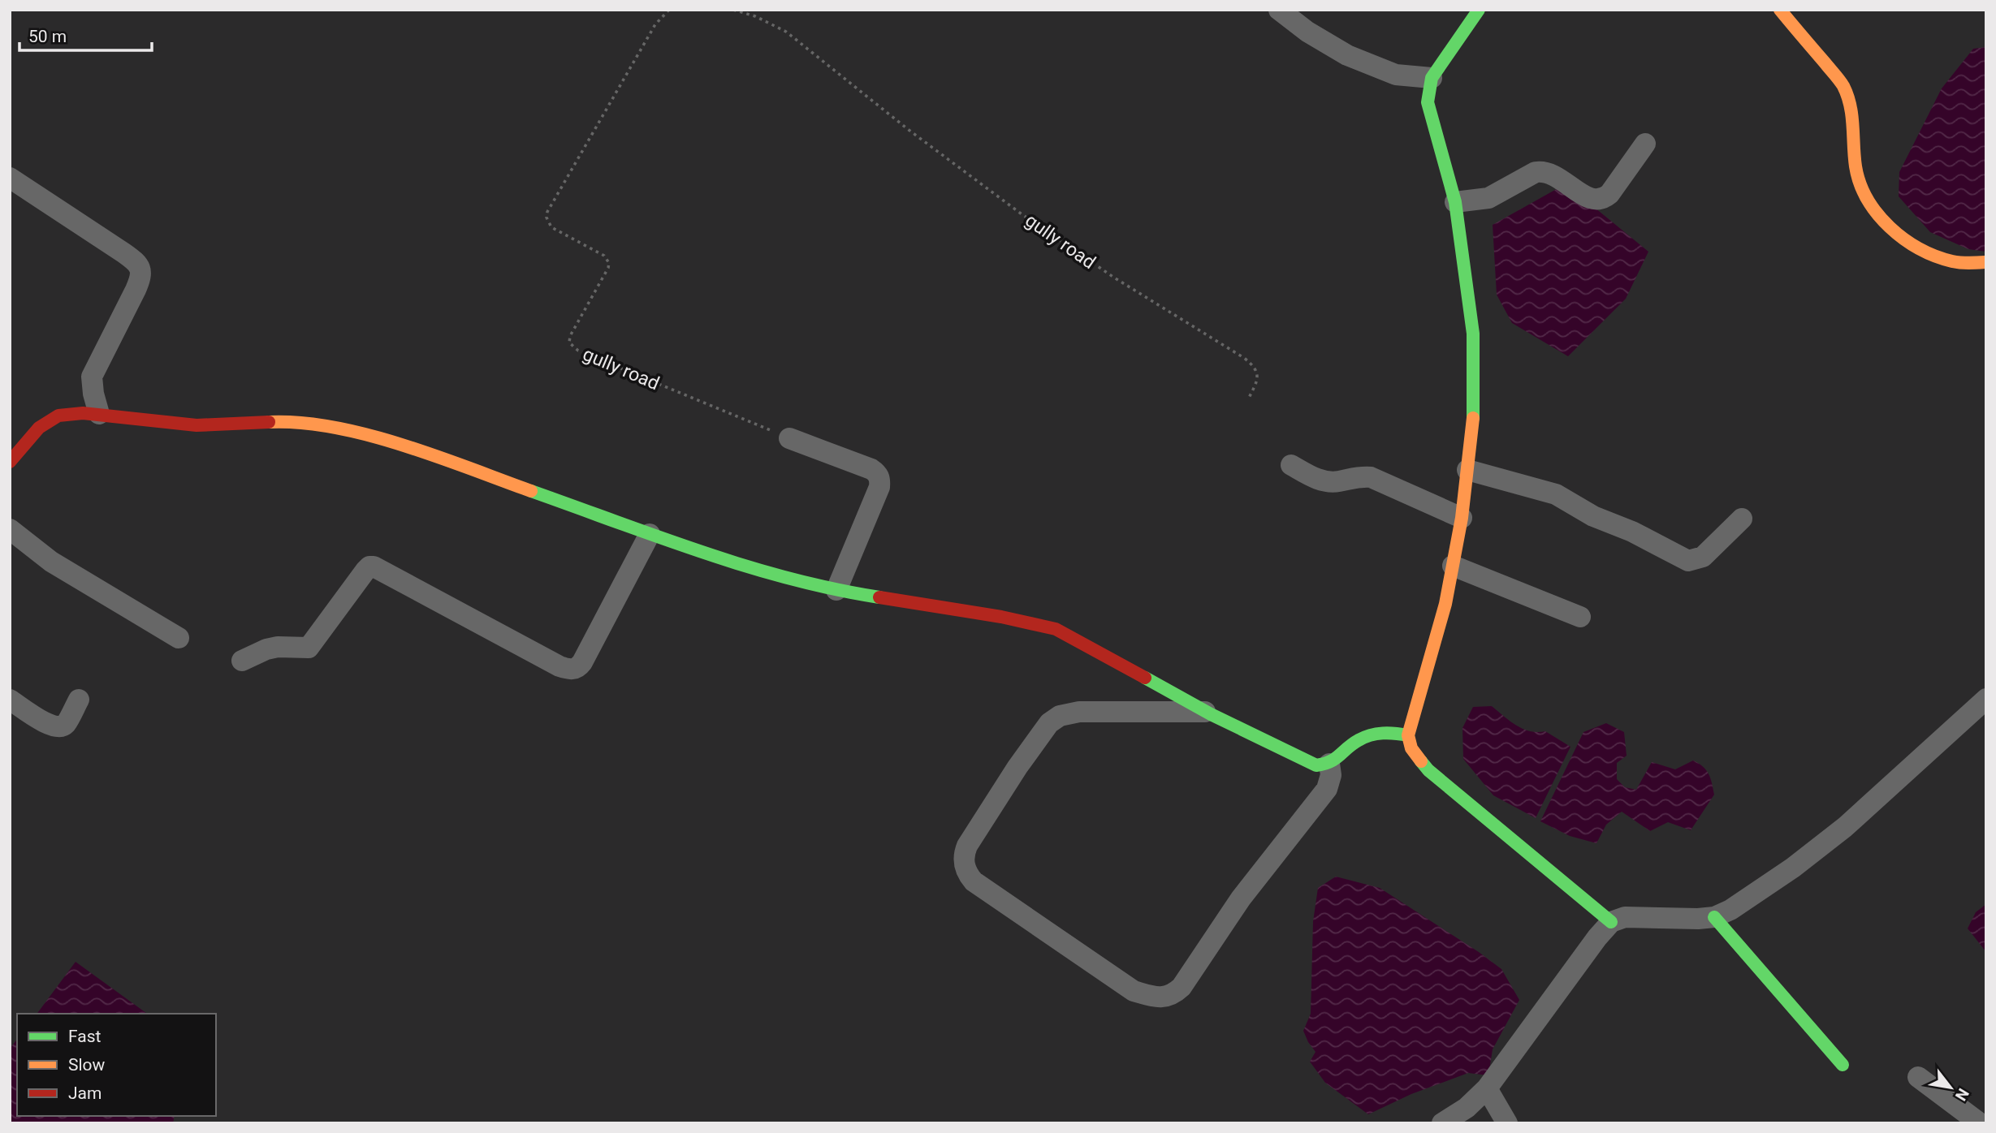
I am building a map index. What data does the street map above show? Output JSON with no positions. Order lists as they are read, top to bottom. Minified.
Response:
{"streets":{"path":["gully road"]},"legend":["Fast","Slow","Jam"],"scale_bar":"50 m","north":"bottom right"}
